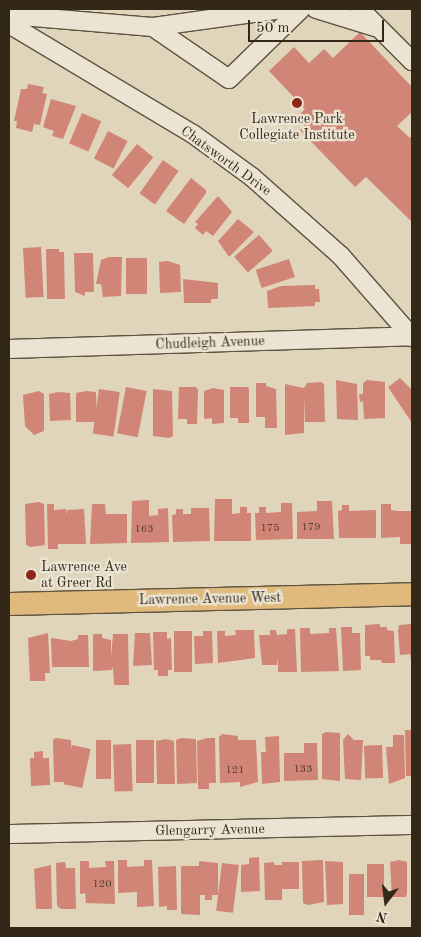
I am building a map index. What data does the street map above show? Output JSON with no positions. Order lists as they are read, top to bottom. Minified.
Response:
{"streets":{"main road":["Lawrence Avenue West"],"street":["Chatsworth Drive","Chudleigh Avenue","Glengarry Avenue"]},"crossings":[["Chatsworth Drive","Chudleigh Avenue"]],"places":["Lawrence Park Collegiate Institute","Lawrence Ave at Greer Rd"],"house_numbers":["179","175","163","133","121","120"],"scale_bar":"50 m","north":"bottom"}
